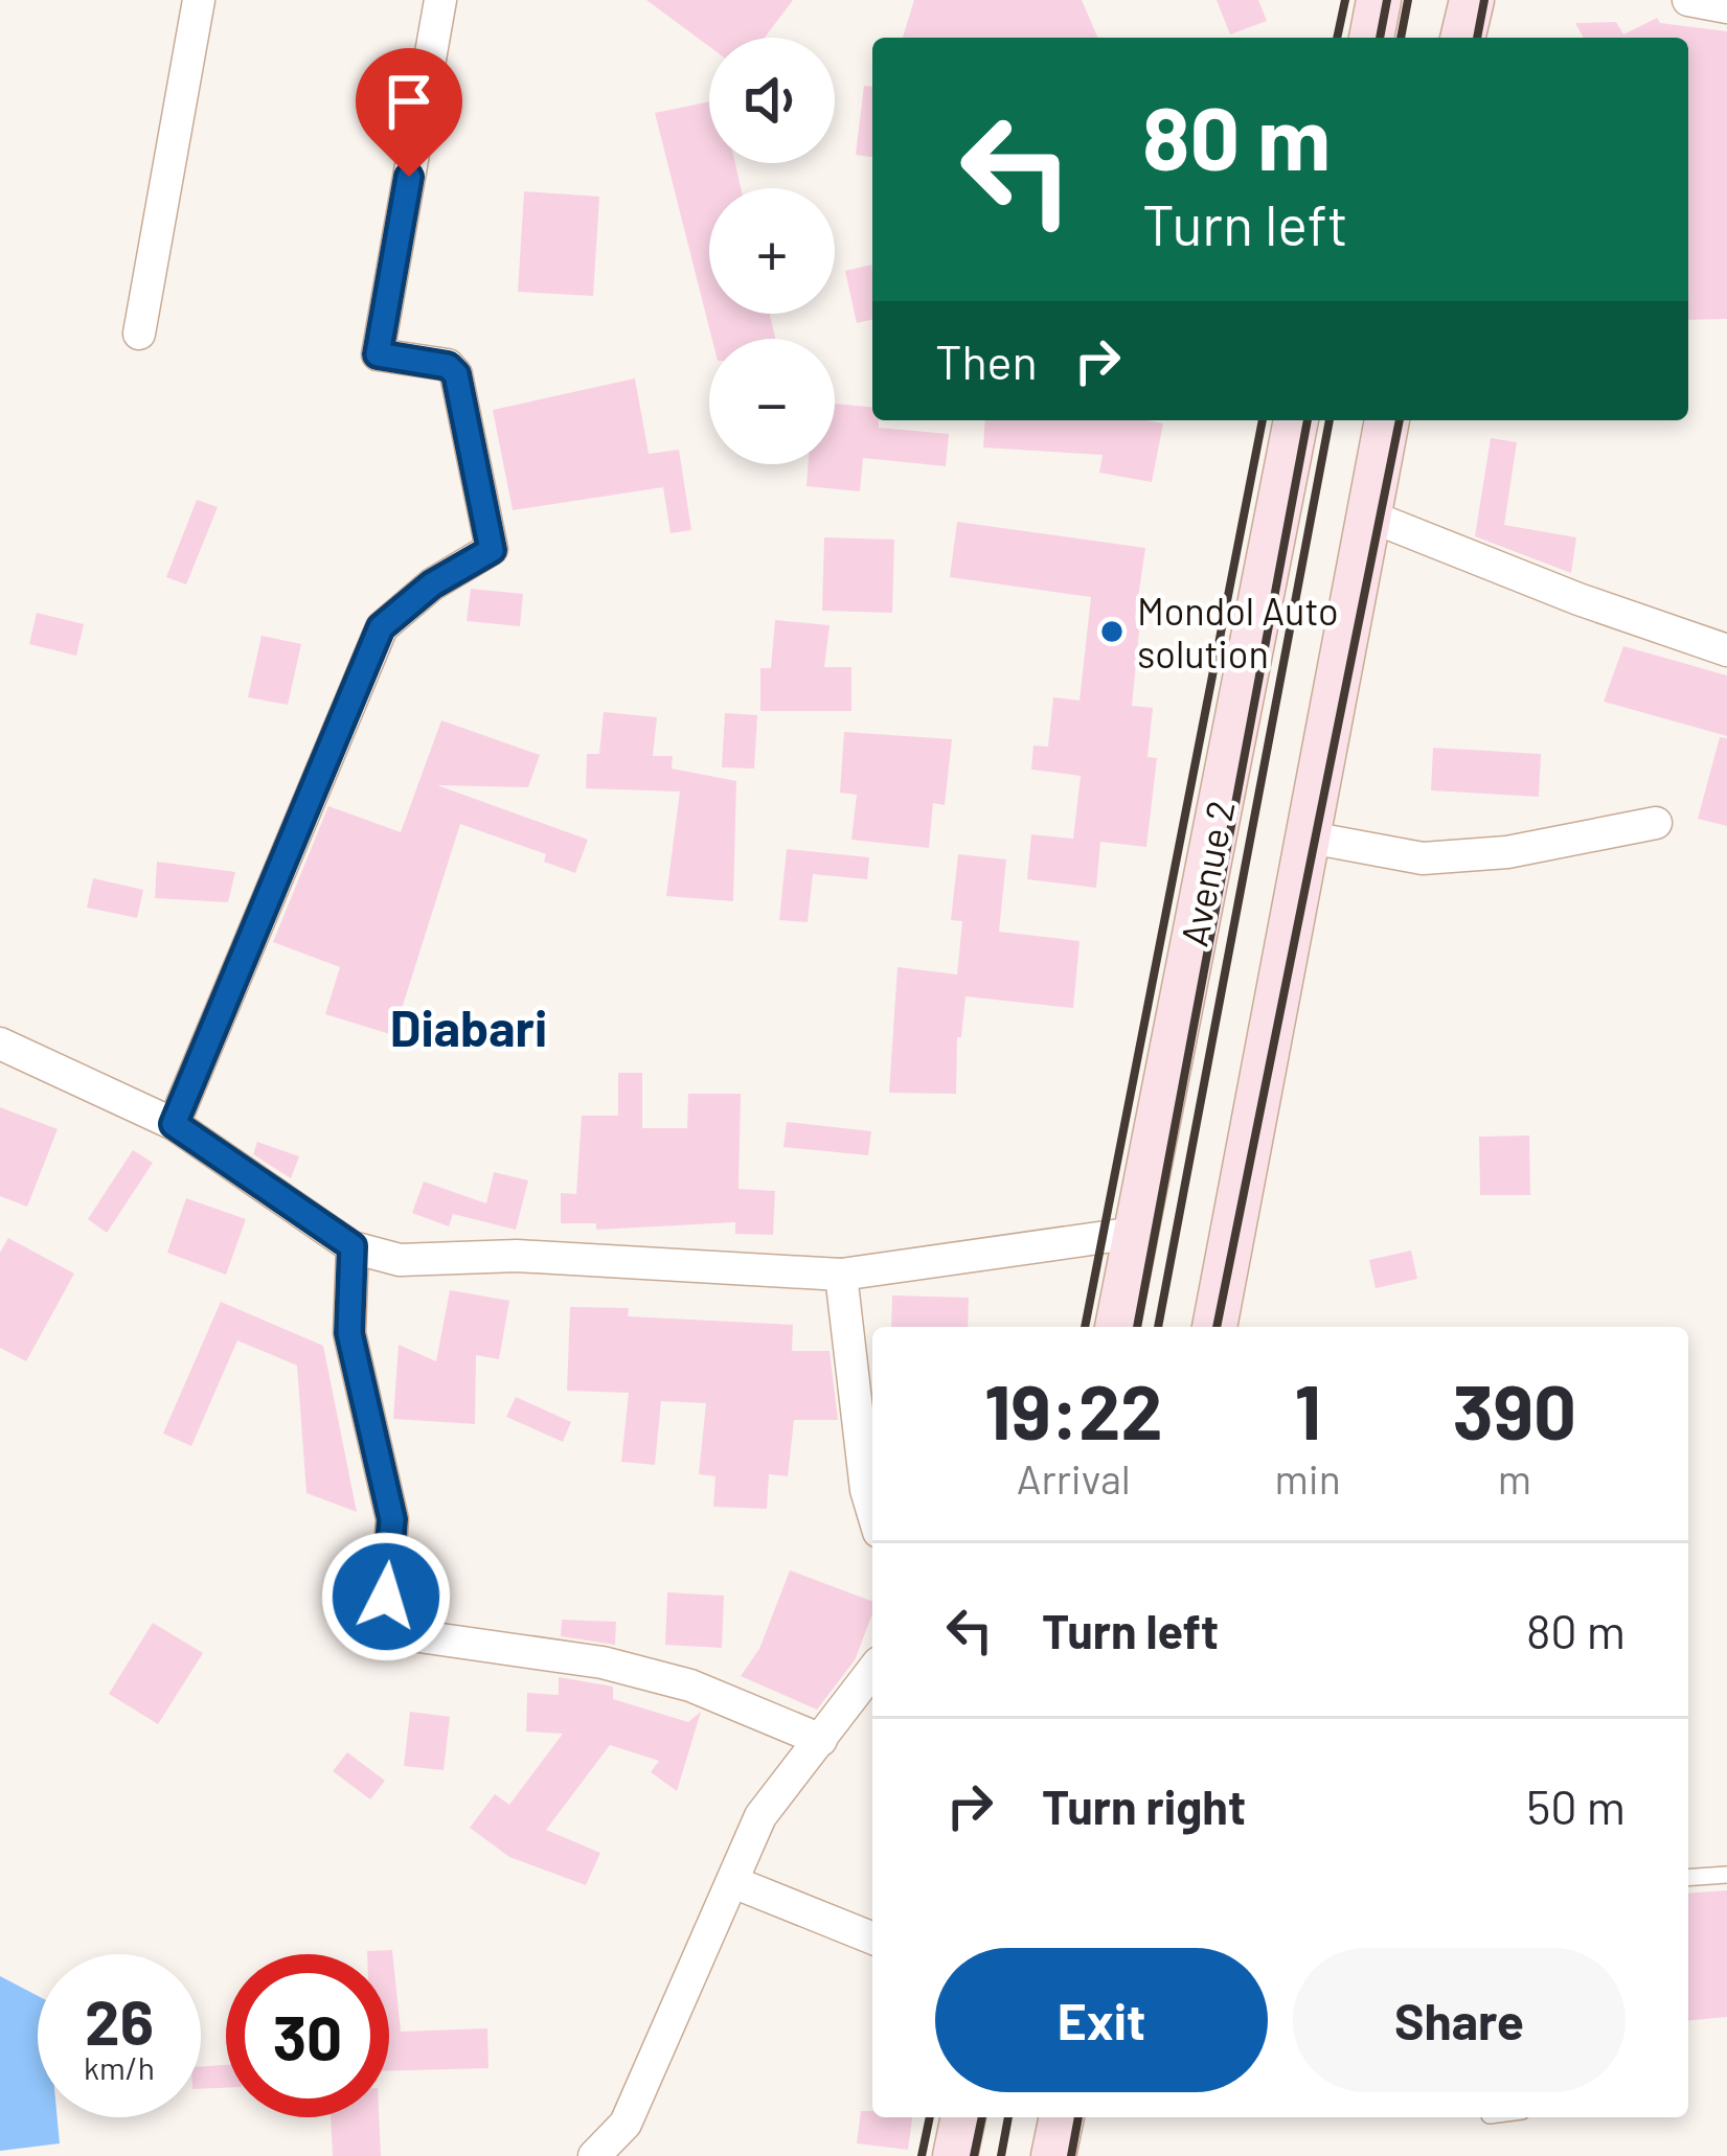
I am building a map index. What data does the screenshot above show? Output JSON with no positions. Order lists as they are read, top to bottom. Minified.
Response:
{"streets":{"main road":["Avenue 2"]},"districts":["Diabari"],"places":["Mondol Auto solution"],"page":{"map_buttons":["+","−"],"turn":["80 m","Turn left"],"then":"Then","eta":["19:22","Arrival","1","min","390","m"],"list":[{"name":"Turn left","value":"80 m"},{"name":"Turn right","value":"50 m"}],"buttons":["Exit","Share"],"speed":"26 km/h","limit":"30"}}
